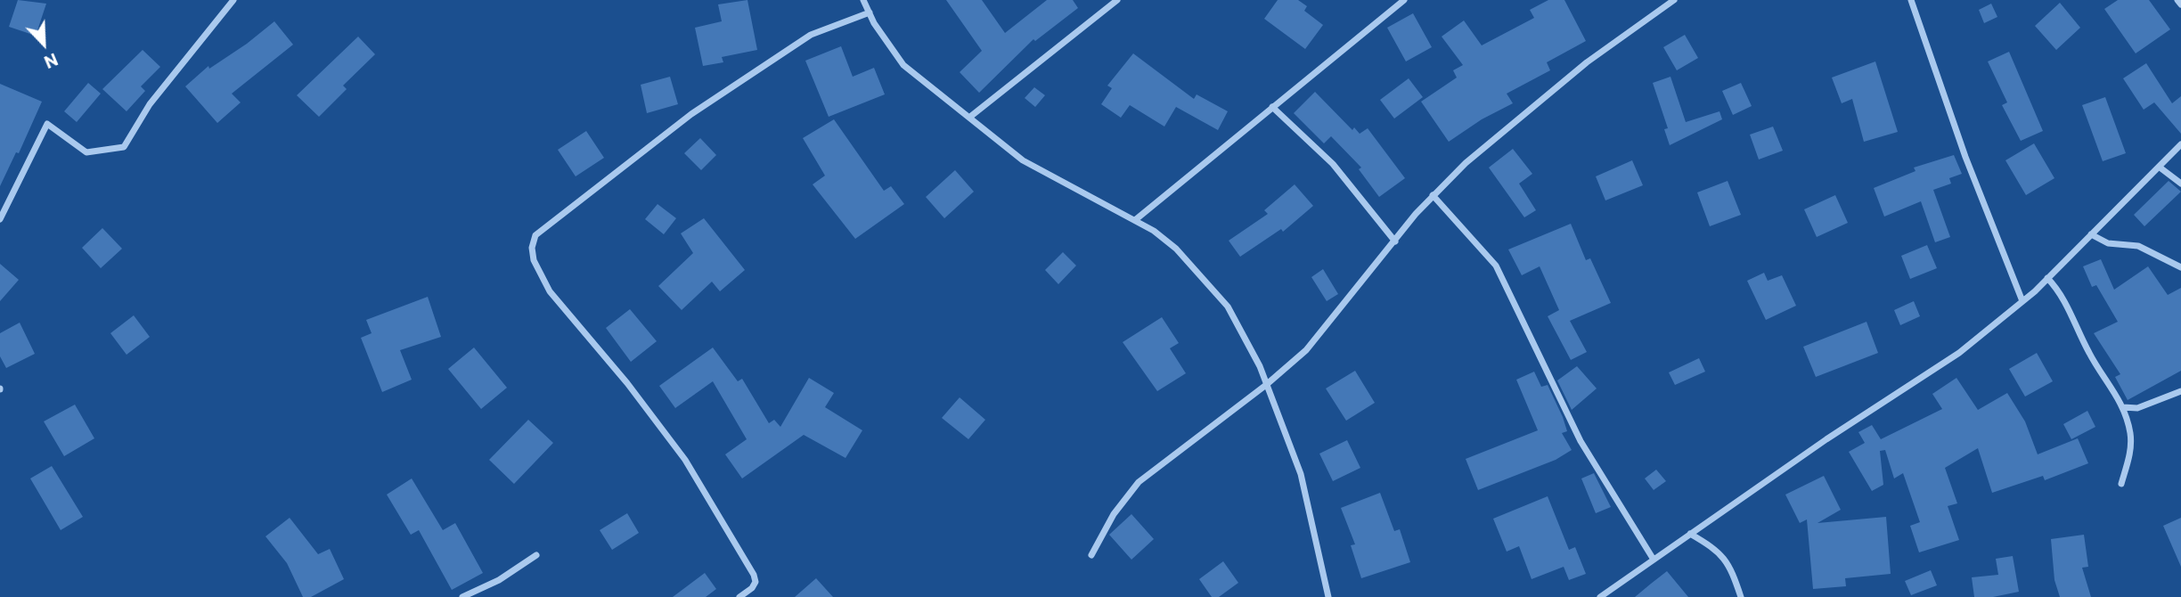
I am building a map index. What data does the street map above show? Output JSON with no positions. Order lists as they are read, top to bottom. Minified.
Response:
{"north":"bottom right"}
